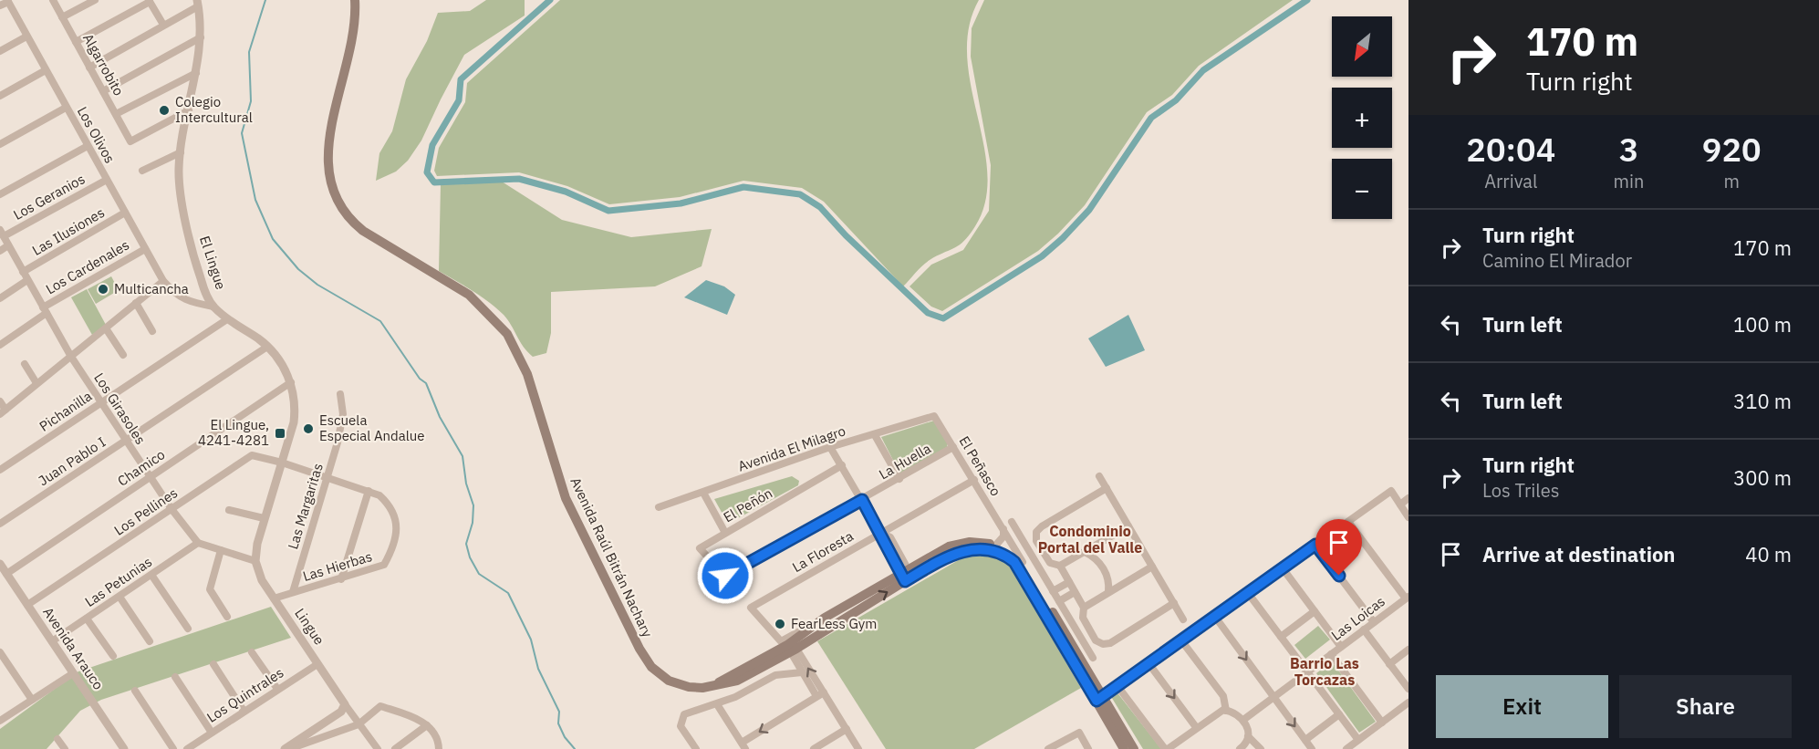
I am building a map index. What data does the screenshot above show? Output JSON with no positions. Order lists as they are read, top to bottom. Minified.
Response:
{"streets":{"main road":["Avenida Raúl Bitrán Nachary"],"street":["Algarrobito","Los Olivos","Los Geranios","Las Ilusiones","El Lingue","Los Cardenales","Los Girasoles","Pichanilla","Avenida El Milagro","Juan Pablo I","La Huella","El Peñasco","Chamico","El Peñón","Las Margaritas","Los Pellines","La Floresta","Las Hierbas","Las Petunias","Las Loicas","Lingue","Avenida Arauco","Los Quintrales"]},"crossings":[["Algarrobito","El Lingue"],["Los Olivos","Los Geranios"],["Los Olivos","Las Ilusiones"],["Los Olivos","El Lingue"],["Los Olivos","Los Cardenales"],["Los Geranios","Los Girasoles"],["Las Ilusiones","Los Girasoles"],["El Lingue","Pichanilla"],["El Lingue","Juan Pablo I"],["El Lingue","Chamico"],["El Lingue","Los Pellines"],["El Lingue","Lingue"],["Los Cardenales","Los Girasoles"],["Los Girasoles","Pichanilla"],["Los Girasoles","Juan Pablo I"],["Los Girasoles","Chamico"],["Los Girasoles","Los Pellines"],["Los Girasoles","Las Petunias"],["Avenida El Milagro","El Peñasco"],["La Huella","El Peñasco"],["La Huella","El Peñón"],["El Peñasco","La Floresta"],["El Peñasco","Avenida Raúl Bitrán Nachary"],["Chamico","Avenida Arauco"],["Las Margaritas","Los Pellines"],["Las Margaritas","Las Hierbas"],["Los Pellines","Las Hierbas"],["Los Pellines","Avenida Arauco"],["La Floresta","Avenida Raúl Bitrán Nachary"],["Las Hierbas","Lingue"],["Las Petunias","Avenida Arauco"],["Lingue","Los Quintrales"]],"districts":["Condominio Portal del Valle","Barrio Las Torcazas"],"places":{"other":["Colegio Intercultural","Multicancha","Escuela Especial Andalue","FearLess Gym"],"transit":["El Lingue, 4241-4281"]},"north":"bottom left","page":{"turn":["170 m","Turn right"],"map_buttons":["+","−"],"eta":["20:04","Arrival","3","min","920","m"],"list":[{"name":"Turn right","note":"Camino El Mirador","value":"170 m"},{"name":"Turn left","value":"100 m"},{"name":"Turn left","value":"310 m"},{"name":"Turn right","note":"Los Triles","value":"300 m"},{"name":"Arrive at destination","value":"40 m"}],"buttons":["Exit","Share"]}}
